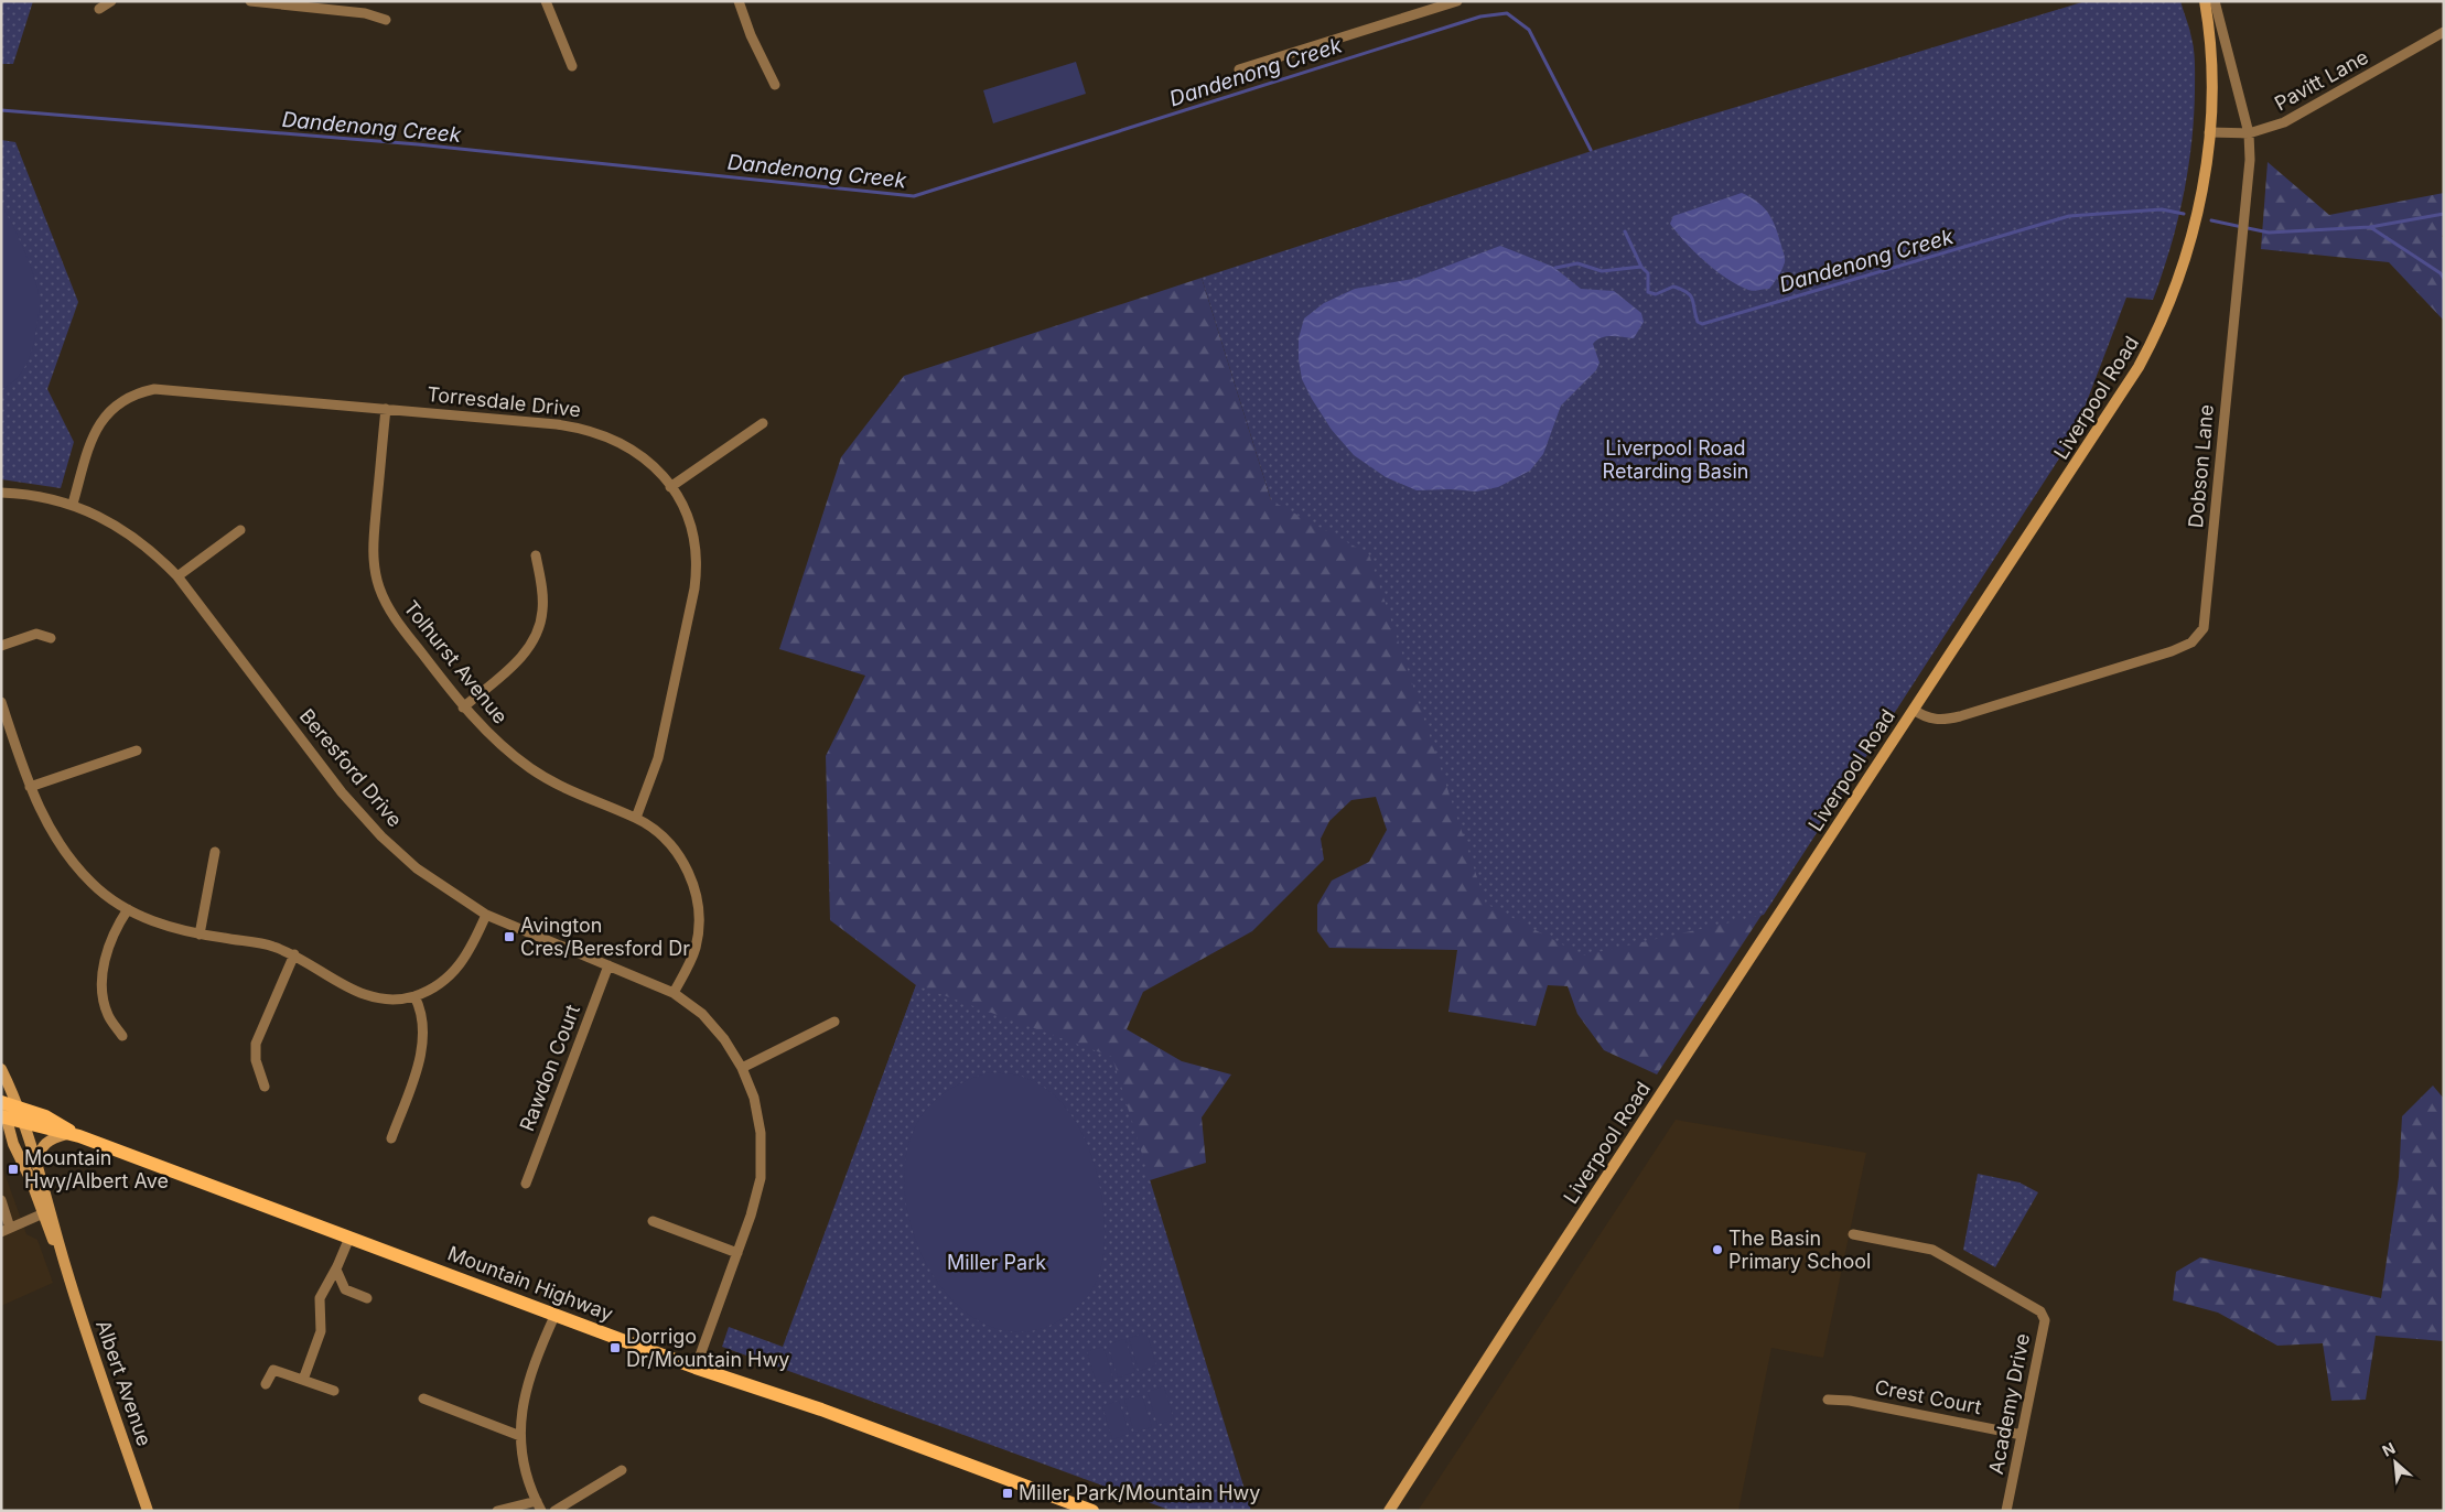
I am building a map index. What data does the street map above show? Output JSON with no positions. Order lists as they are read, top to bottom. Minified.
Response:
{"streets":{"main road":["Liverpool Road","Mountain Highway","Albert Avenue"],"street":["Pavitt Lane","Torresdale Drive","Dobson Lane","Tolhurst Avenue","Beresford Drive","Rawdon Court","Crest Court","Academy Drive"]},"crossings":[["Pavitt Lane","Liverpool Road"],["Pavitt Lane","Dobson Lane"],["Liverpool Road","Dobson Lane"],["Torresdale Drive","Tolhurst Avenue"],["Torresdale Drive","Beresford Drive"],["Tolhurst Avenue","Beresford Drive"],["Beresford Drive","Rawdon Court"],["Beresford Drive","Mountain Highway"],["Mountain Highway","Albert Avenue"],["Crest Court","Academy Drive"]],"water":["Dandenong Creek"],"parks":["Liverpool Road Retarding Basin","Miller Park"],"places":{"transit":["Avington Cres/Beresford Dr","Mountain Hwy/Albert Ave","Dorrigo Dr/Mountain Hwy","Miller Park/Mountain Hwy"],"other":["The Basin Primary School"]},"north":"top left"}
